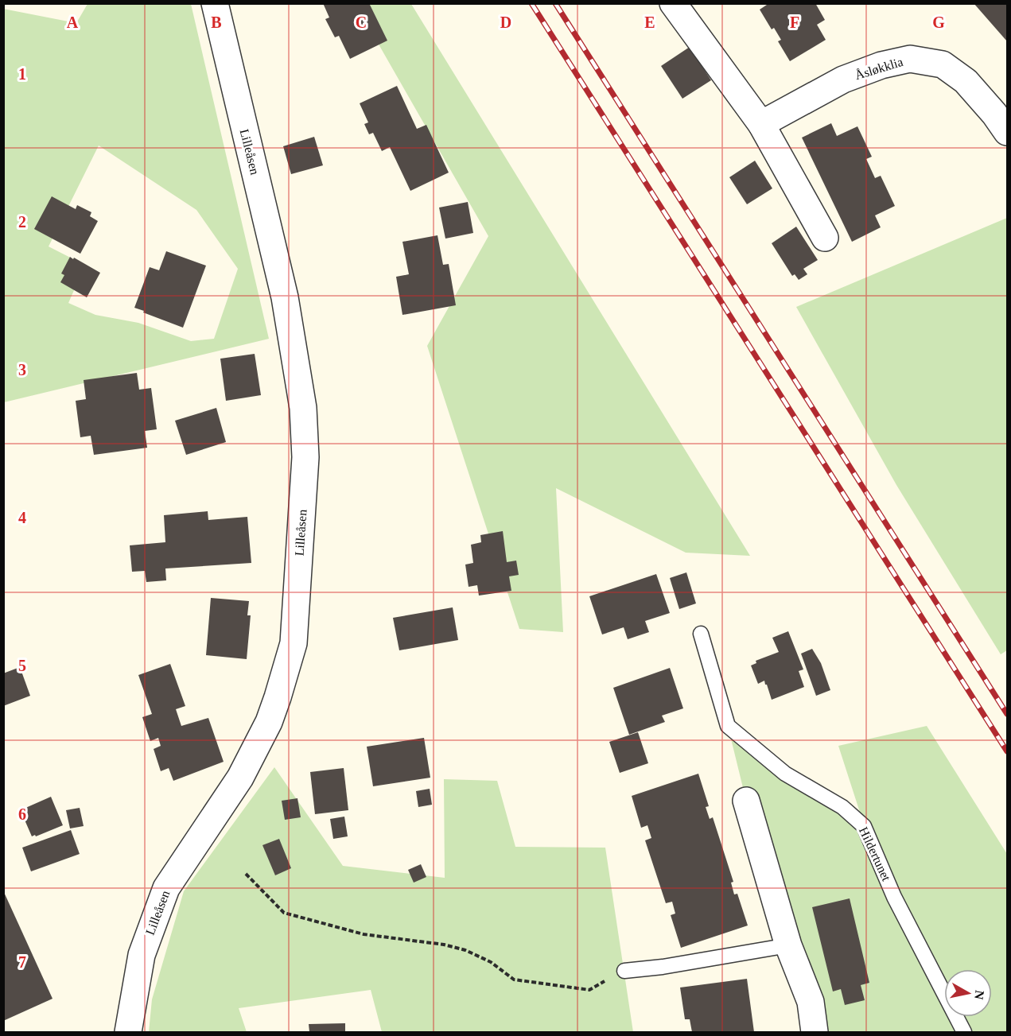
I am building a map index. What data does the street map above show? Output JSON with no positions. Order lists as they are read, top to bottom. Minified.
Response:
{"streets":{"street":["Åsløkklia","Lilleåsen"],"lane":["Hildertunet"]},"north":"right","grid":{"columns":["A","B","C","D","E","F","G"],"rows":["1","2","3","4","5","6","7"]}}
